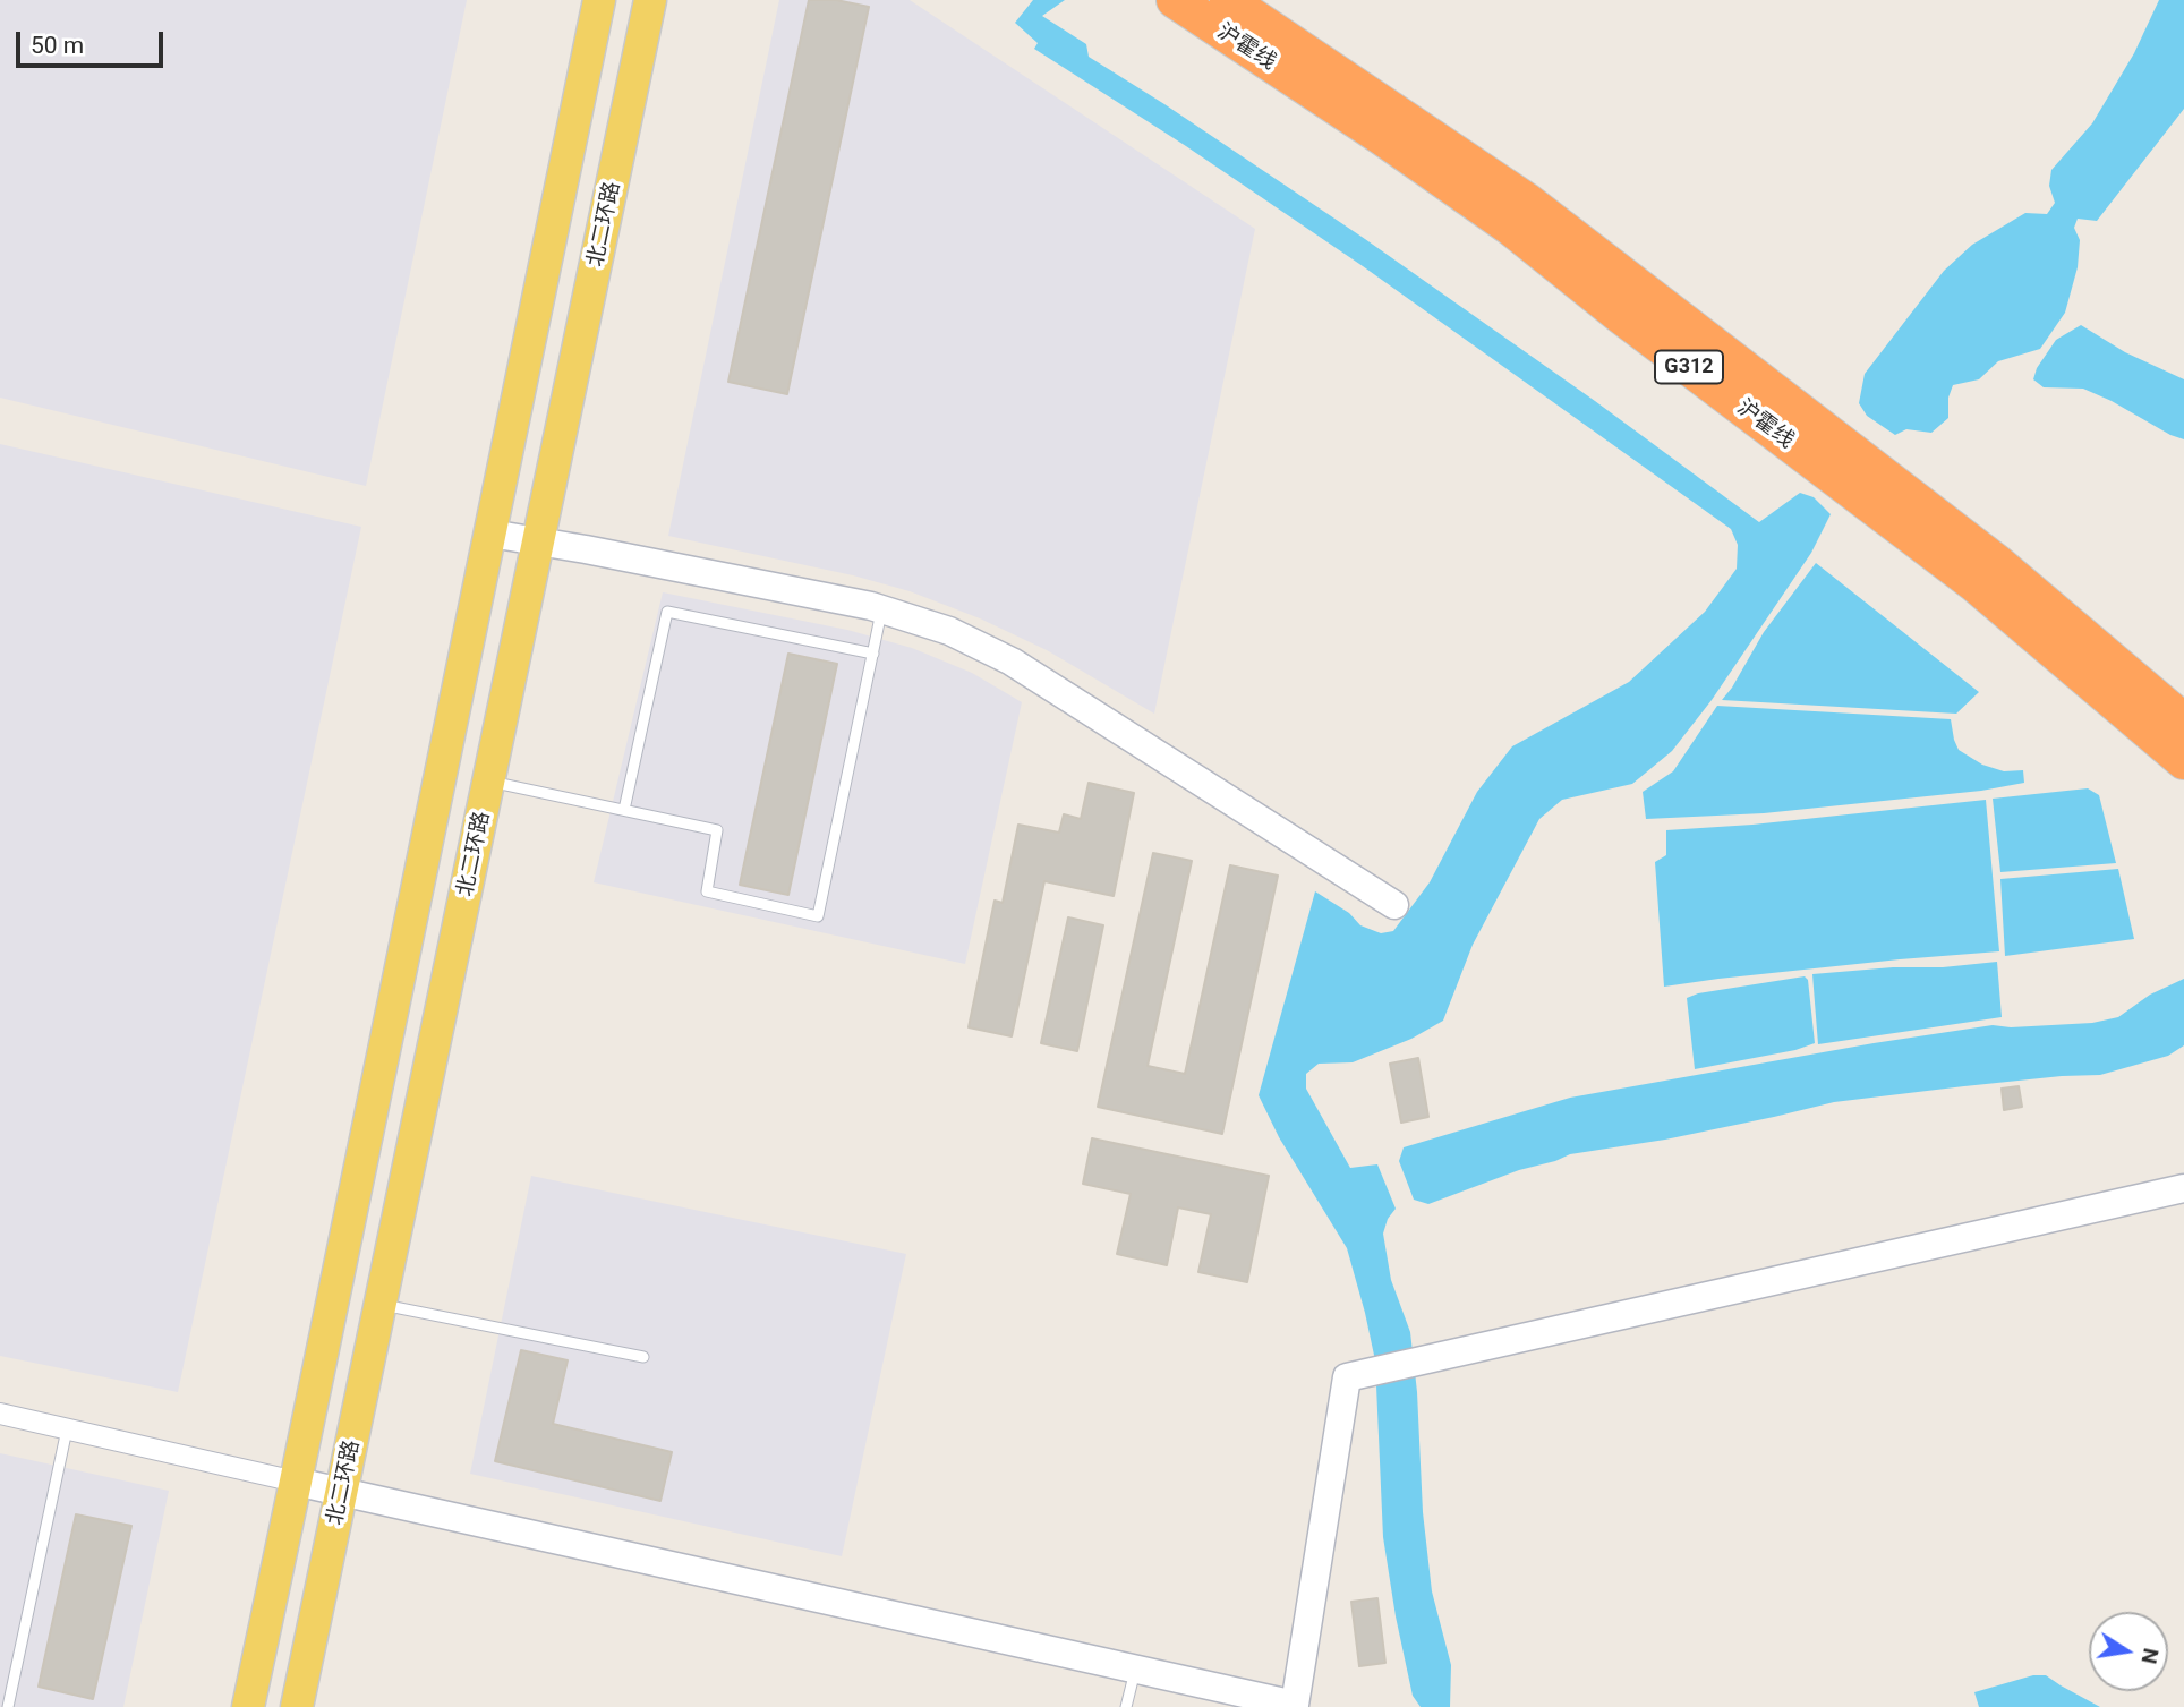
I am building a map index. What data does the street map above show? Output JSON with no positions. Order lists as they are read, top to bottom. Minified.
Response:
{"streets":{"highway":["沪霍线","G312"],"main road":["北二环路"]},"scale_bar":"50 m","north":"right"}
